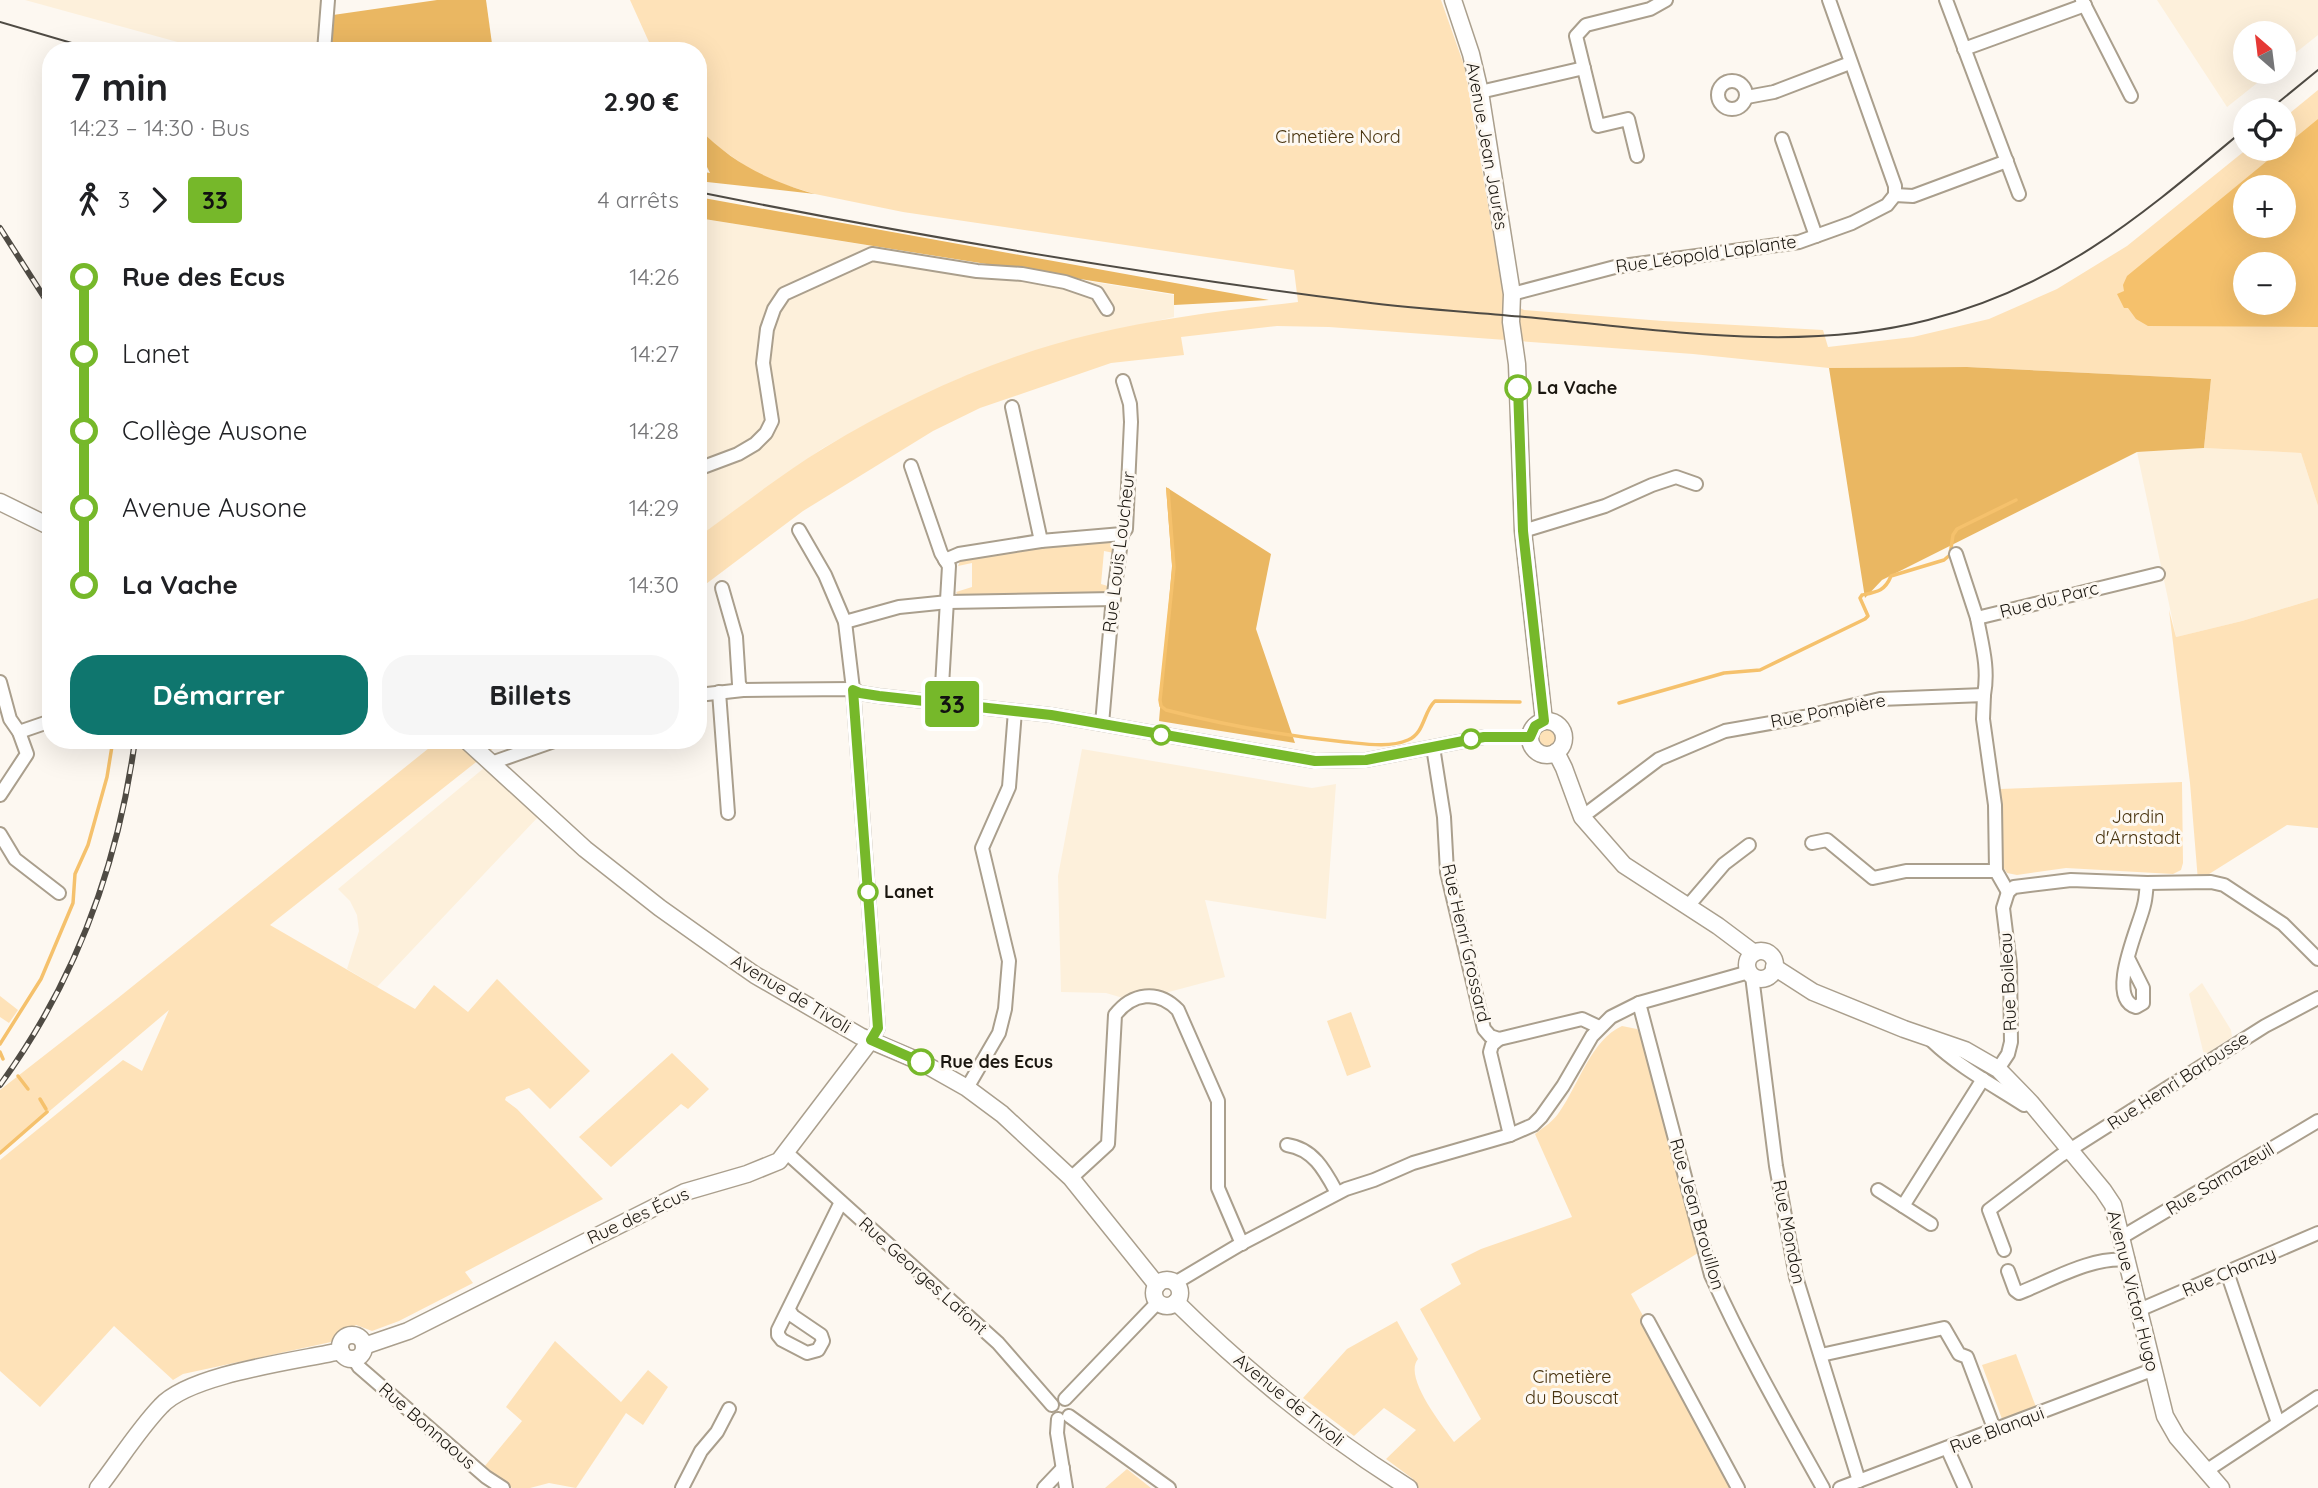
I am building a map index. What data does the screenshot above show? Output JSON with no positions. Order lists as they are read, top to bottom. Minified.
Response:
{"streets":{"street":["Avenue Jean Jaurès","Rue Léopold Laplante","Rue Louis Loucheur","Rue du Parc","Rue Pompière","Rue Henri Grossard","Rue Boileau","Avenue de Tivoli","Rue Henri Barbusse","Rue Samazeuil","Rue Jean Brouillon","Rue des Écus","Rue Mondon","Rue Chanzy","Rue Georges Lafont","Avenue Victor Hugo","Rue Bonnaous","Rue Blanqui"]},"crossings":[["Avenue Jean Jaurès","Rue Léopold Laplante"],["Rue du Parc","Rue Pompière"],["Rue Boileau","Avenue Victor Hugo"],["Avenue de Tivoli","Rue des Écus"],["Rue Henri Barbusse","Avenue Victor Hugo"],["Rue Samazeuil","Avenue Victor Hugo"],["Rue des Écus","Rue Georges Lafont"],["Rue des Écus","Rue Bonnaous"],["Rue Mondon","Avenue Victor Hugo"],["Rue Mondon","Rue Blanqui"],["Rue Chanzy","Avenue Victor Hugo"],["Avenue Victor Hugo","Rue Blanqui"]],"parks":["Cimetière Nord","Jardin d'Arnstadt","Cimetière du Bouscat"],"places":["La Vache","Lanet","Rue des Ecus"],"lines":["bus line 33"],"north":"top left","page":{"on_map":"33","map_buttons":["+","−"],"heading":["7 min","14:23 – 14:30 · Bus","2.90 €"],"legs":["3","33","4 arrêts"],"list":[{"name":"Rue des Ecus","value":"14:26"},{"name":"Lanet","value":"14:27"},{"name":"Collège Ausone","value":"14:28"},{"name":"Avenue Ausone","value":"14:29"},{"name":"La Vache","value":"14:30"}],"buttons":["Démarrer","Billets"]}}
